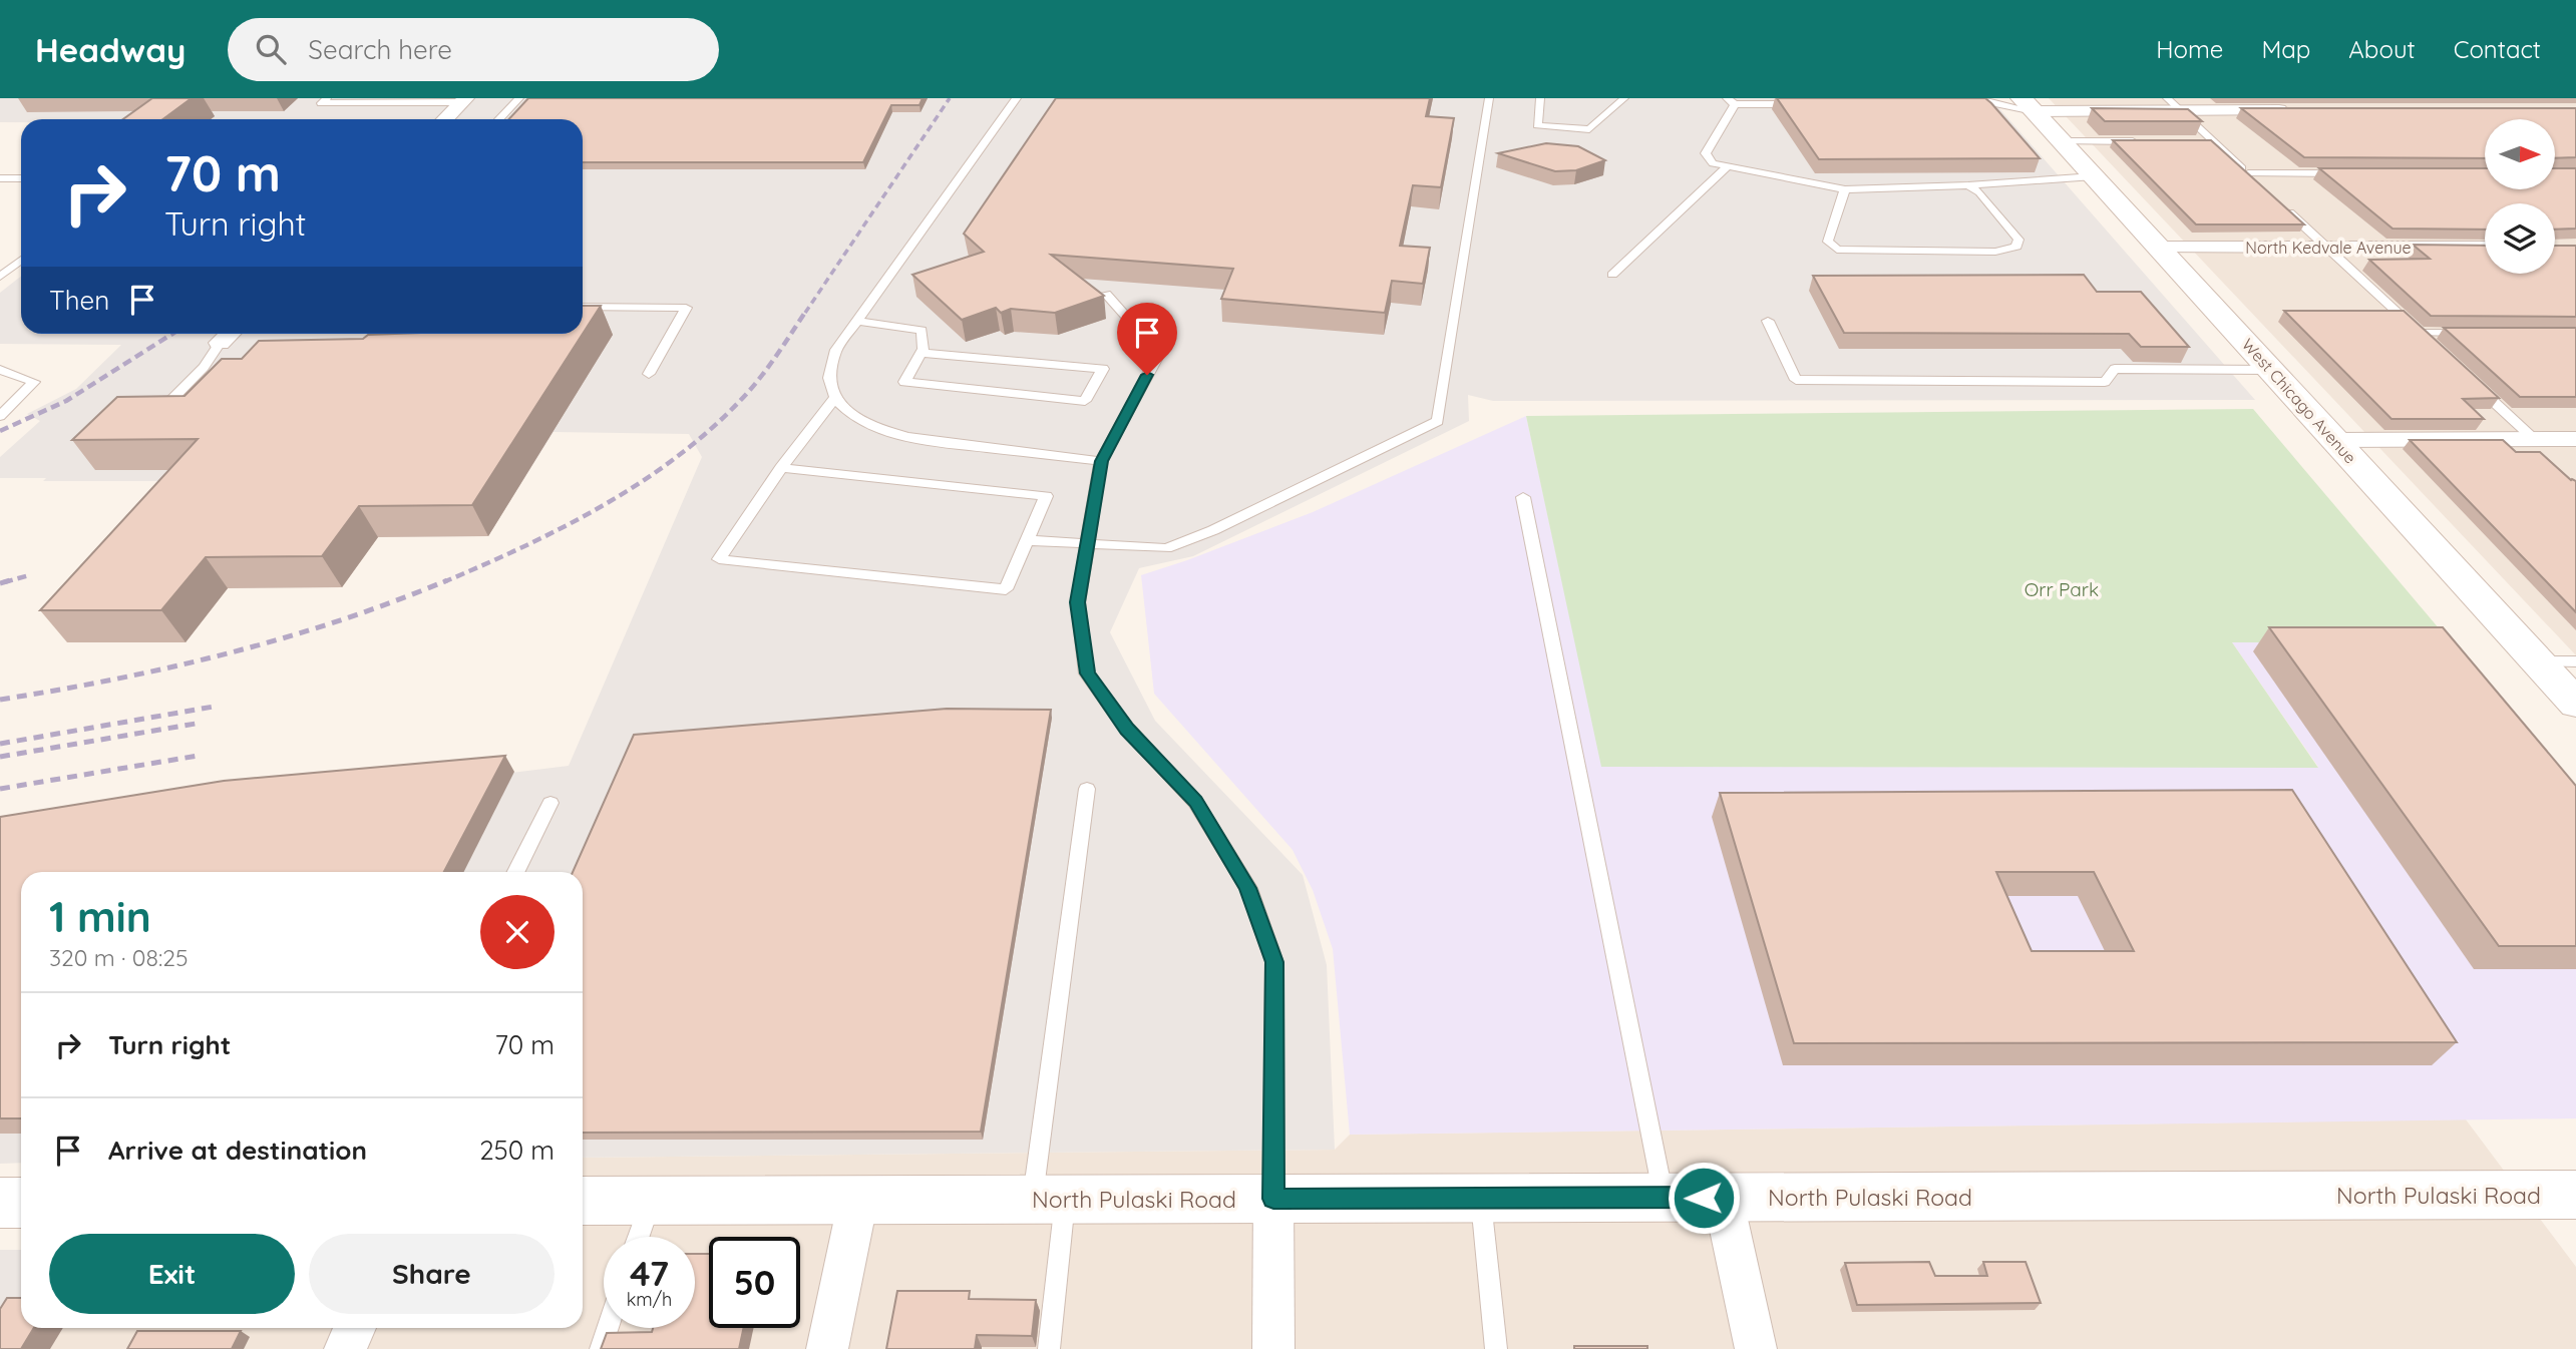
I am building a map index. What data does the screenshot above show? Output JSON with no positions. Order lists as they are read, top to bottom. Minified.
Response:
{"streets":{"main road":["West Chicago Avenue","North Pulaski Road"],"street":["North Kedvale Avenue"]},"crossings":[["North Kedvale Avenue","West Chicago Avenue"]],"parks":["Orr Park"],"north":"right","page":{"header":"Headway","search":"Search here","nav":["Home","Map","About","Contact"],"turn":["70 m","Turn right"],"then":"Then","heading":["1 min","320 m · 08:25"],"list":[{"name":"Turn right","value":"70 m"},{"name":"Arrive at destination","value":"250 m"}],"buttons":["Exit","Share"],"speed":"47 km/h","limit":"50"}}
